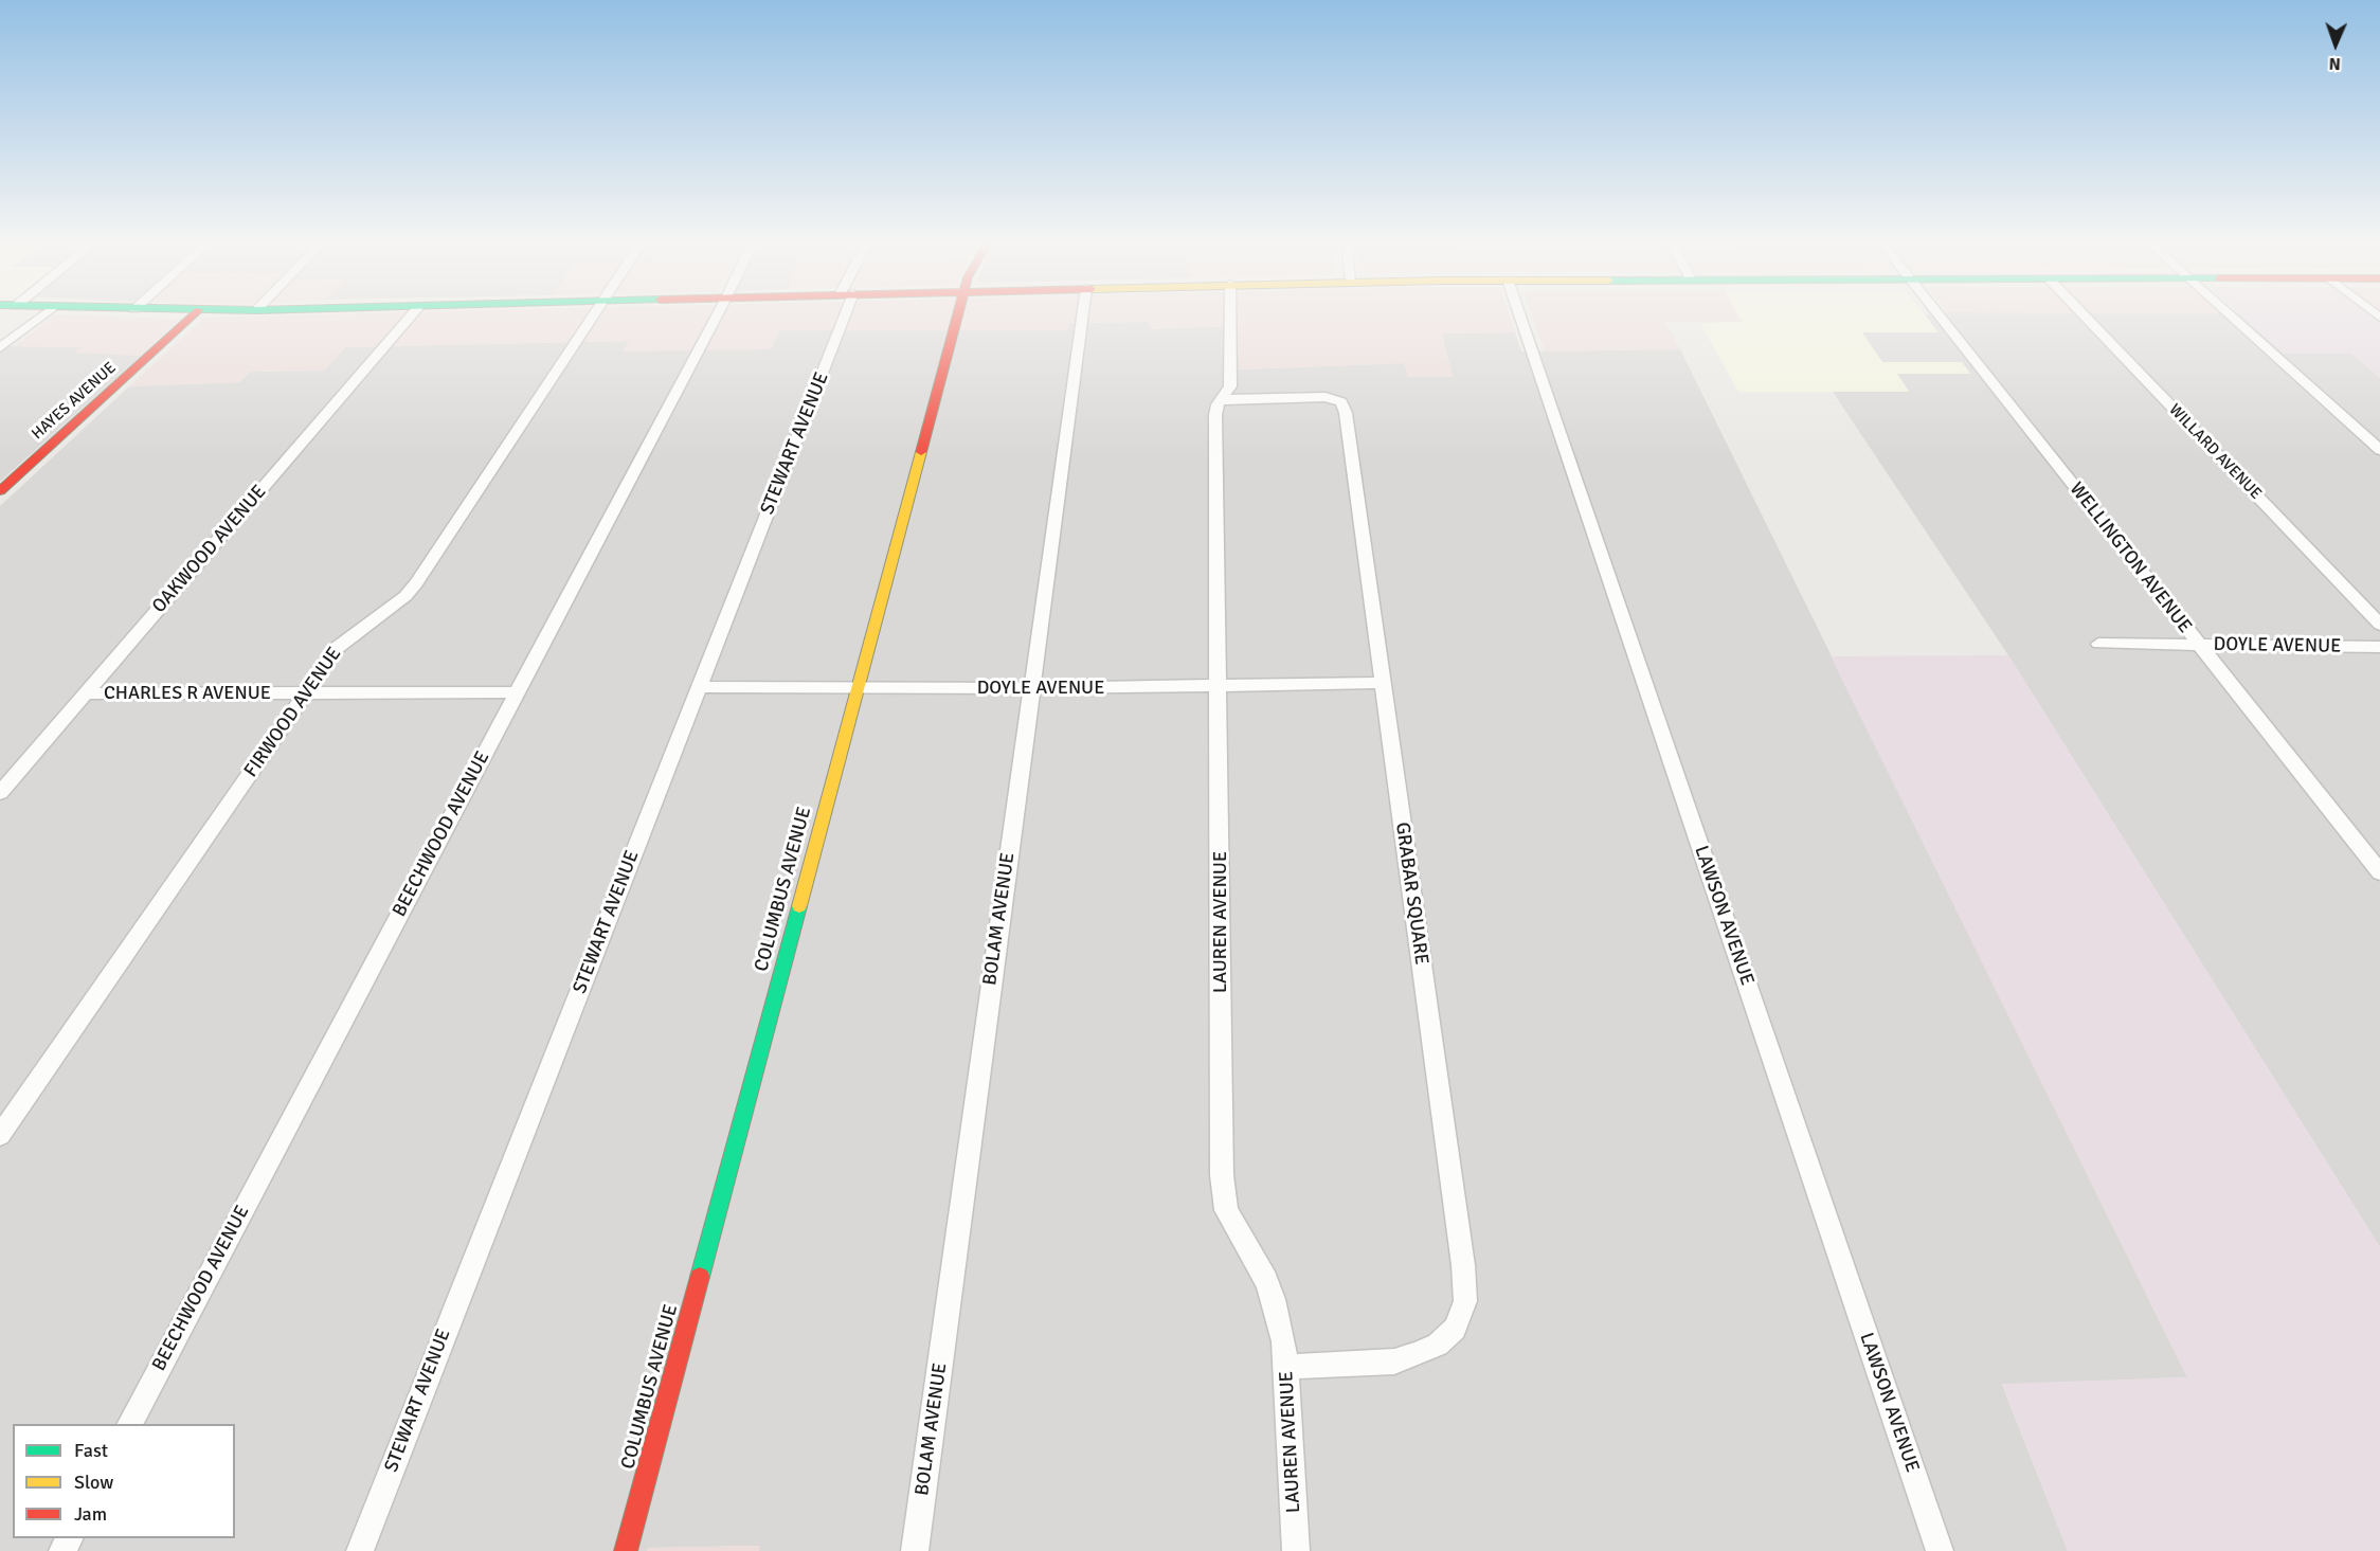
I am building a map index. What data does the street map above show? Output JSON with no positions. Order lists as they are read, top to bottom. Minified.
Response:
{"streets":{"main road":["HAYES AVENUE","COLUMBUS AVENUE"],"street":["STEWART AVENUE","WILLARD AVENUE","OAKWOOD AVENUE","WELLINGTON AVENUE","DOYLE AVENUE","CHARLES R AVENUE","FIRWOOD AVENUE","BEECHWOOD AVENUE","GRABAR SQUARE","LAWSON AVENUE","BOLAM AVENUE","LAUREN AVENUE"]},"crossings":[["STEWART AVENUE","DOYLE AVENUE"],["OAKWOOD AVENUE","CHARLES R AVENUE"],["WELLINGTON AVENUE","DOYLE AVENUE"],["DOYLE AVENUE","COLUMBUS AVENUE"],["DOYLE AVENUE","GRABAR SQUARE"],["DOYLE AVENUE","BOLAM AVENUE"],["DOYLE AVENUE","LAUREN AVENUE"],["CHARLES R AVENUE","FIRWOOD AVENUE"],["CHARLES R AVENUE","BEECHWOOD AVENUE"],["GRABAR SQUARE","LAUREN AVENUE"]],"legend":["Fast","Slow","Jam"],"north":"bottom"}
